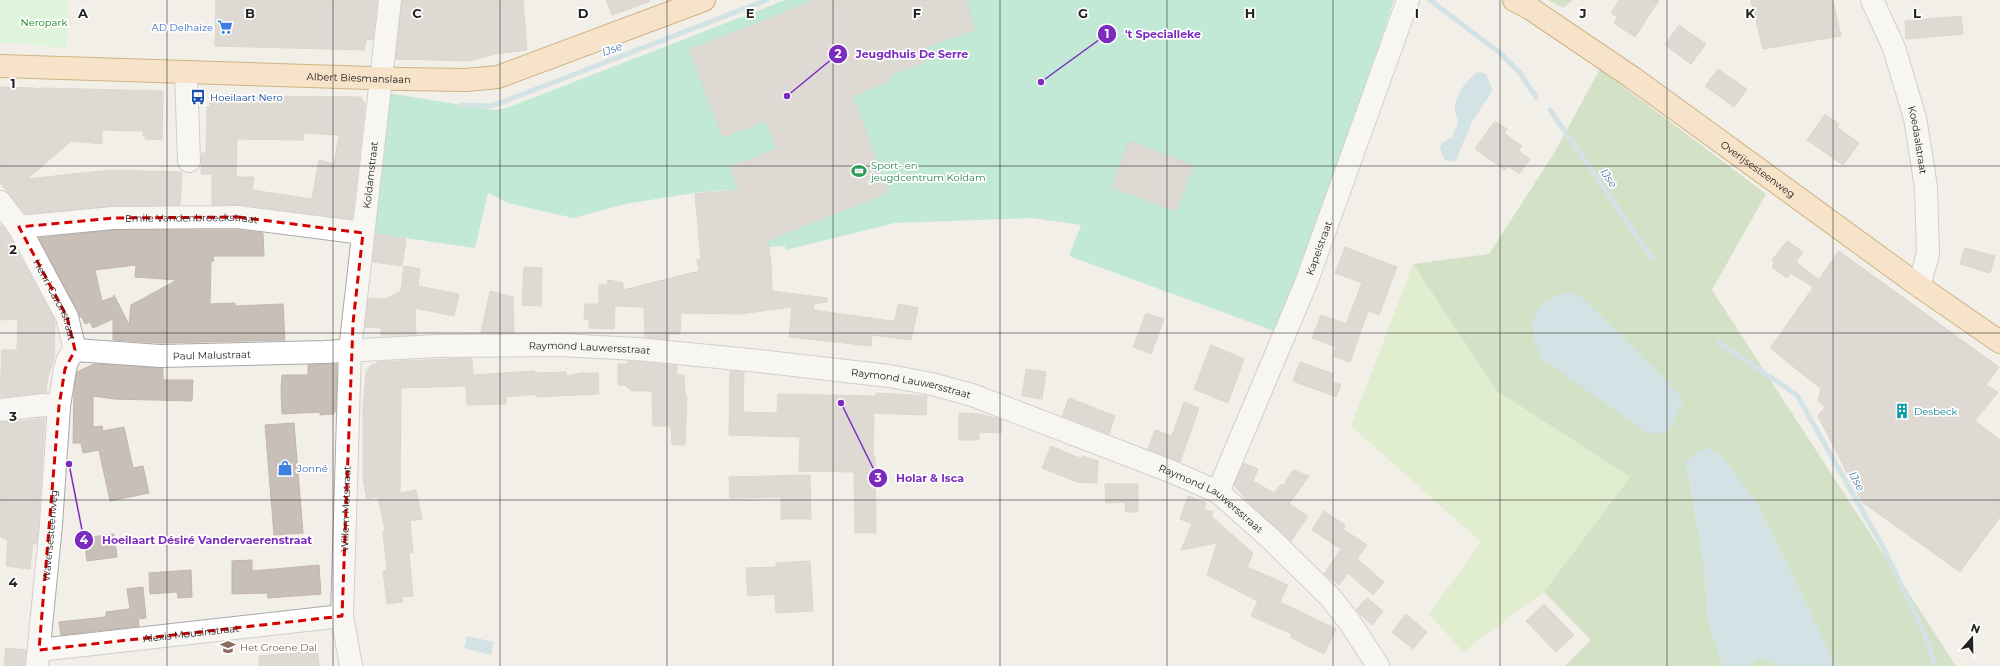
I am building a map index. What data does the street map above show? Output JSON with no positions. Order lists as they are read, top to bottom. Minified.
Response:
{"streets":{"main road":["Albert Biesmanslaan","Overijsesteenweg"],"street":["Koedaalstraat","Koldamstraat","Emile Vandenbroeckstraat","Kapelstraat","Henri Caronstraat","Raymond Lauwersstraat","Paul Malustraat","Willem Matstraat","Waversesteenweg","Alexis Mousinstraat"]},"crossings":[["Albert Biesmanslaan","Koldamstraat"],["Koedaalstraat","Overijsesteenweg"],["Koldamstraat","Emile Vandenbroeckstraat"],["Koldamstraat","Raymond Lauwersstraat"],["Koldamstraat","Paul Malustraat"],["Koldamstraat","Willem Matstraat"],["Emile Vandenbroeckstraat","Henri Caronstraat"],["Kapelstraat","Raymond Lauwersstraat"],["Henri Caronstraat","Paul Malustraat"],["Henri Caronstraat","Waversesteenweg"],["Raymond Lauwersstraat","Paul Malustraat"],["Raymond Lauwersstraat","Willem Matstraat"],["Paul Malustraat","Willem Matstraat"],["Willem Matstraat","Alexis Mousinstraat"],["Waversesteenweg","Alexis Mousinstraat"]],"water":["IJse"],"parks":["Neropark"],"places":{"supermarket":["AD Delhaize"],"other":["'t Specialleke","Jeugdhuis De Serre","Holar & Isca","Hoeilaart Désiré Vandervaerenstraat"],"bus stop":["Hoeilaart Nero"],"sports":["Sport- en jeugdcentrum Koldam"],"building":["Desbeck"],"shop":["Jonné"],"school or university":["Het Groene Dal"]},"north":"top","grid":{"columns":["A","B","C","D","E","F","G","H","I","J","K","L"],"rows":["1","2","3","4"]}}
